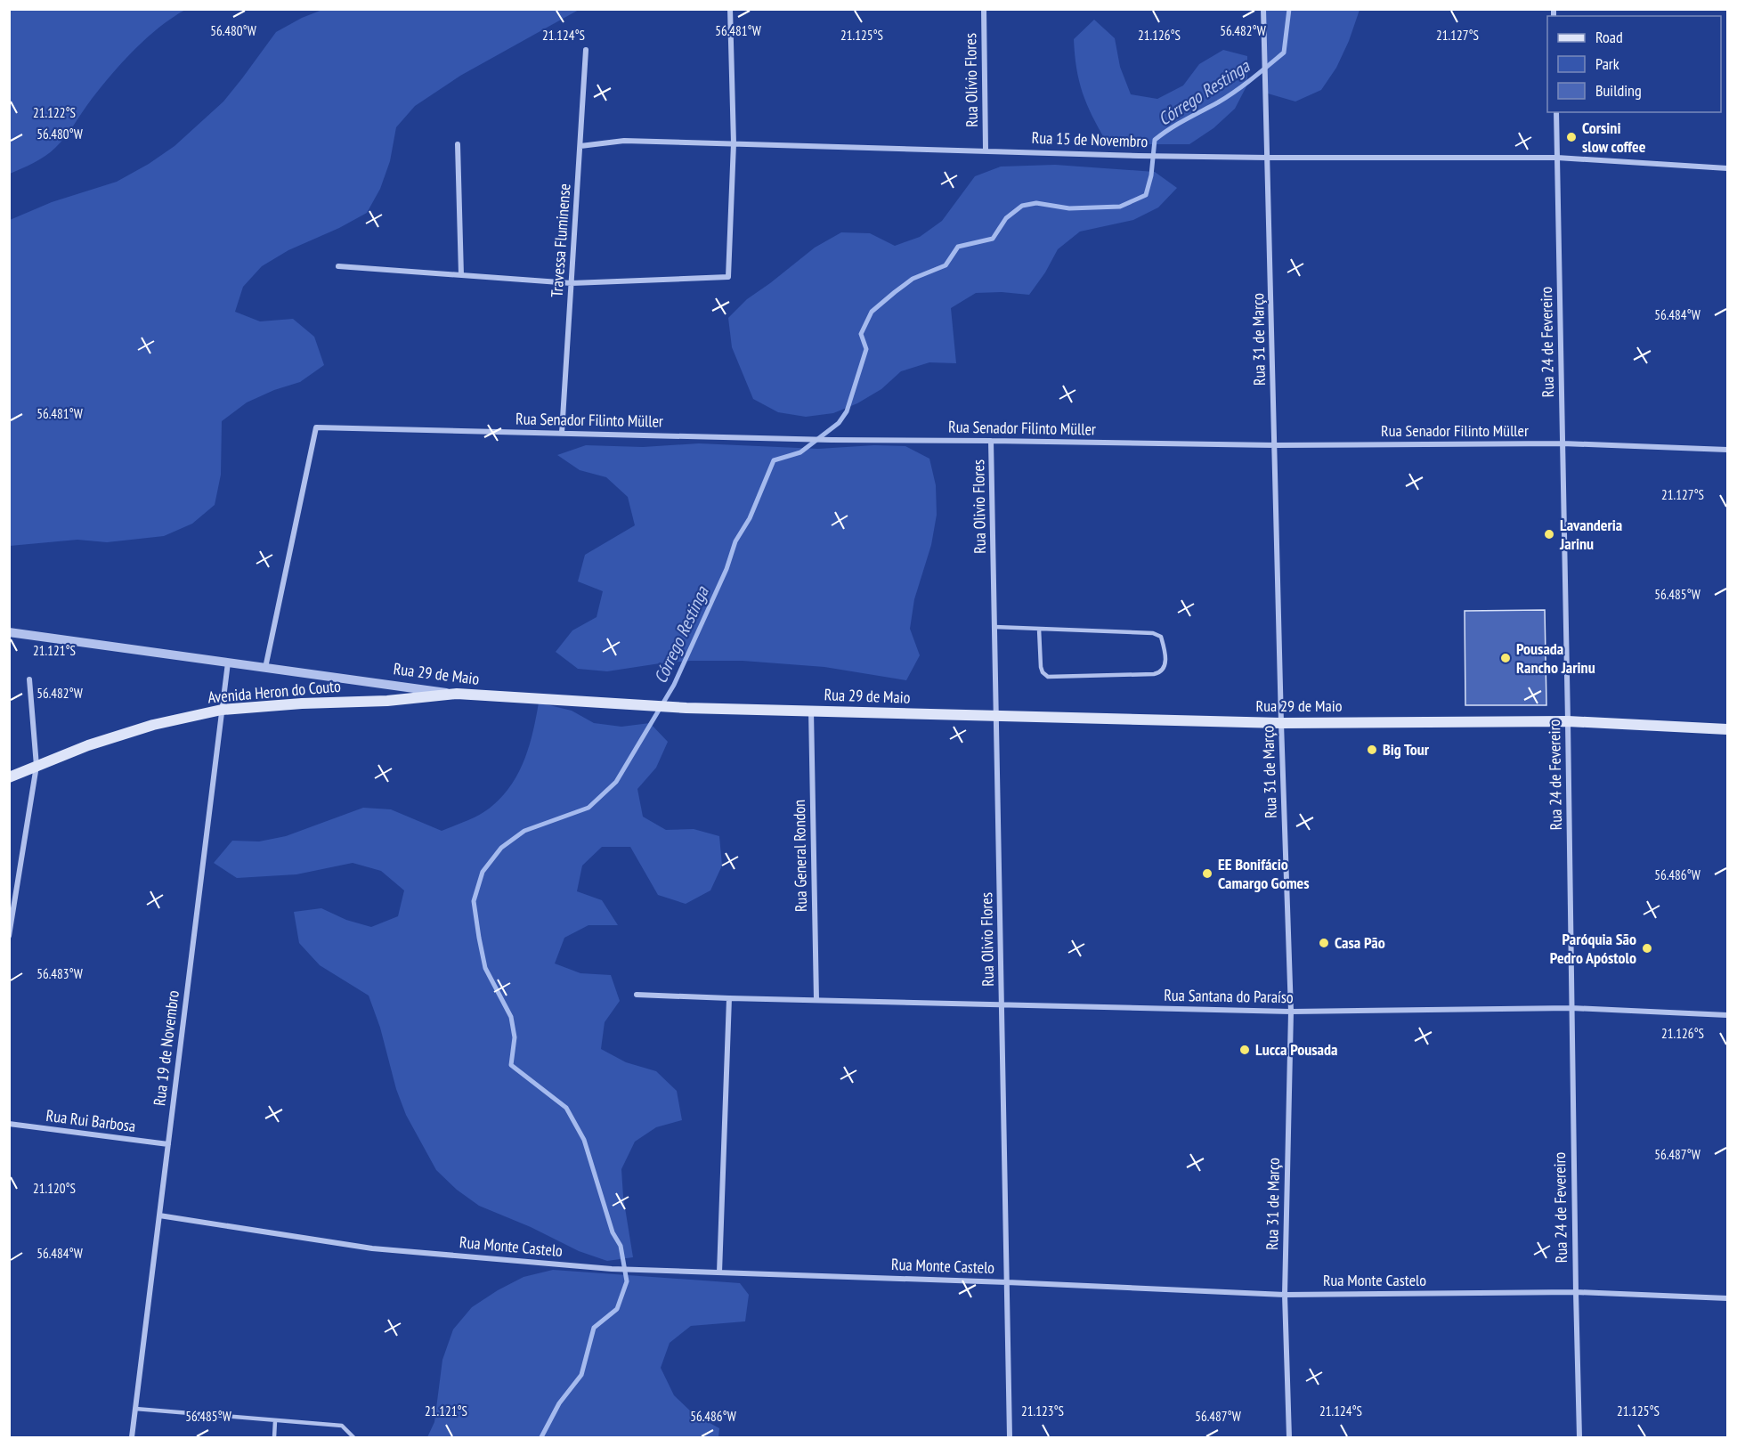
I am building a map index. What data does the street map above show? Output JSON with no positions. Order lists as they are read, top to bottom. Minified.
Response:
{"streets":{"main road":["Rua 29 de Maio","Avenida Heron do Couto"],"street":["Rua Olívio Flores","Rua 15 de Novembro","Travessa Fluminense","Rua 31 de Março","Rua 24 de Fevereiro","Rua Senador Filinto Müller","Rua Olivio Flores","Rua General Rondon","Rua Santana do Paraíso","Rua 19 de Novembro","Rua Rui Barbosa","Rua Monte Castelo"]},"crossings":[["Rua Olívio Flores","Rua 15 de Novembro"],["Rua 15 de Novembro","Travessa Fluminense"],["Rua 15 de Novembro","Rua 31 de Março"],["Rua 15 de Novembro","Rua 24 de Fevereiro"],["Travessa Fluminense","Rua Senador Filinto Müller"],["Rua 31 de Março","Rua Senador Filinto Müller"],["Rua 31 de Março","Rua 29 de Maio"],["Rua 31 de Março","Rua Santana do Paraíso"],["Rua 31 de Março","Rua Monte Castelo"],["Rua 24 de Fevereiro","Rua Senador Filinto Müller"],["Rua 24 de Fevereiro","Rua 29 de Maio"],["Rua 24 de Fevereiro","Rua Santana do Paraíso"],["Rua 24 de Fevereiro","Rua Monte Castelo"],["Rua Senador Filinto Müller","Rua Olivio Flores"],["Rua Senador Filinto Müller","Rua 29 de Maio"],["Rua Olivio Flores","Rua 29 de Maio"],["Rua Olivio Flores","Rua Santana do Paraíso"],["Rua Olivio Flores","Rua Monte Castelo"],["Rua 29 de Maio","Avenida Heron do Couto"],["Rua 29 de Maio","Rua General Rondon"],["Rua 29 de Maio","Rua 19 de Novembro"],["Avenida Heron do Couto","Rua 19 de Novembro"],["Rua General Rondon","Rua Santana do Paraíso"],["Rua 19 de Novembro","Rua Rui Barbosa"],["Rua 19 de Novembro","Rua Monte Castelo"]],"water":["Córrego Restinga"],"places":["Corsini slow coffee","Lavanderia Jarinu","Pousada Rancho Jarinu","Big Tour","EE Bonifácio Camargo Gomes","Casa Pão","Paróquia São Pedro Apóstolo","Lucca Pousada"],"legend":["Road","Park","Building"],"coordinates":["56.480°W","56.481°W","56.482°W","21.124°S","21.125°S","21.126°S","21.127°S","21.122°S","56.484°W","56.485°W","21.121°S","56.486°W","56.483°W","56.487°W","21.120°S","21.123°S"]}
